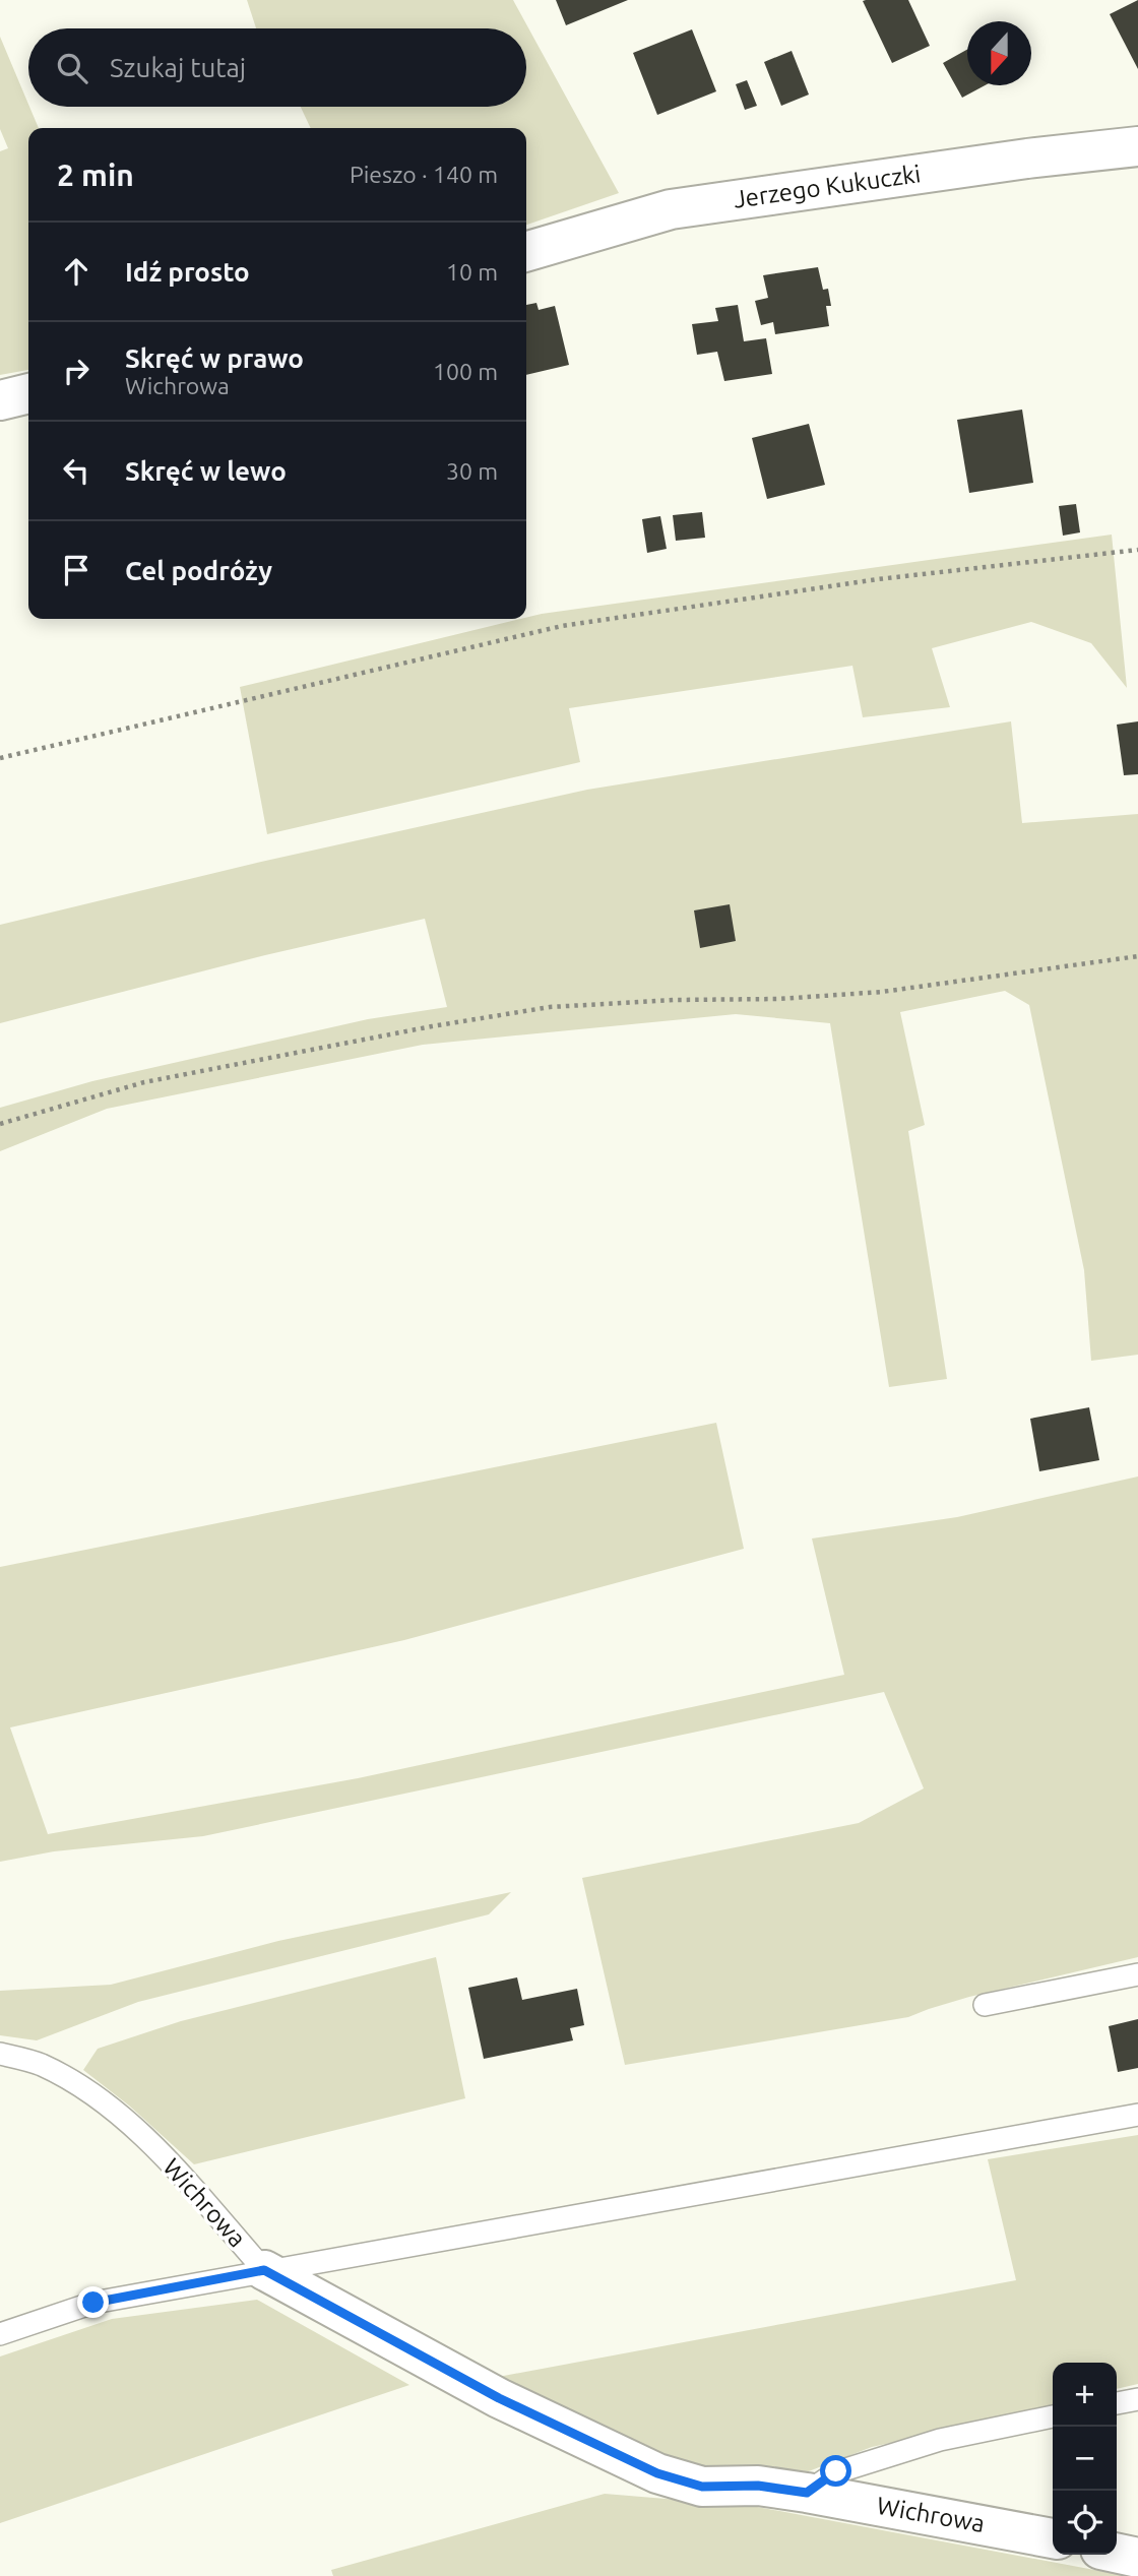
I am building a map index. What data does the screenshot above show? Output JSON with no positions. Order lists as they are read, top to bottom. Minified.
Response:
{"streets":{"street":["Jerzego Kukuczki","Wichrowa"]},"north":"bottom","page":{"search":"Szukaj tutaj","heading":["2 min","Pieszo · 140 m"],"list":[["Idź prosto","10 m"],["Skręć w prawo","Wichrowa","100 m"],["Skręć w lewo","30 m"],"Cel podróży"],"map_buttons":["+","−"]}}
